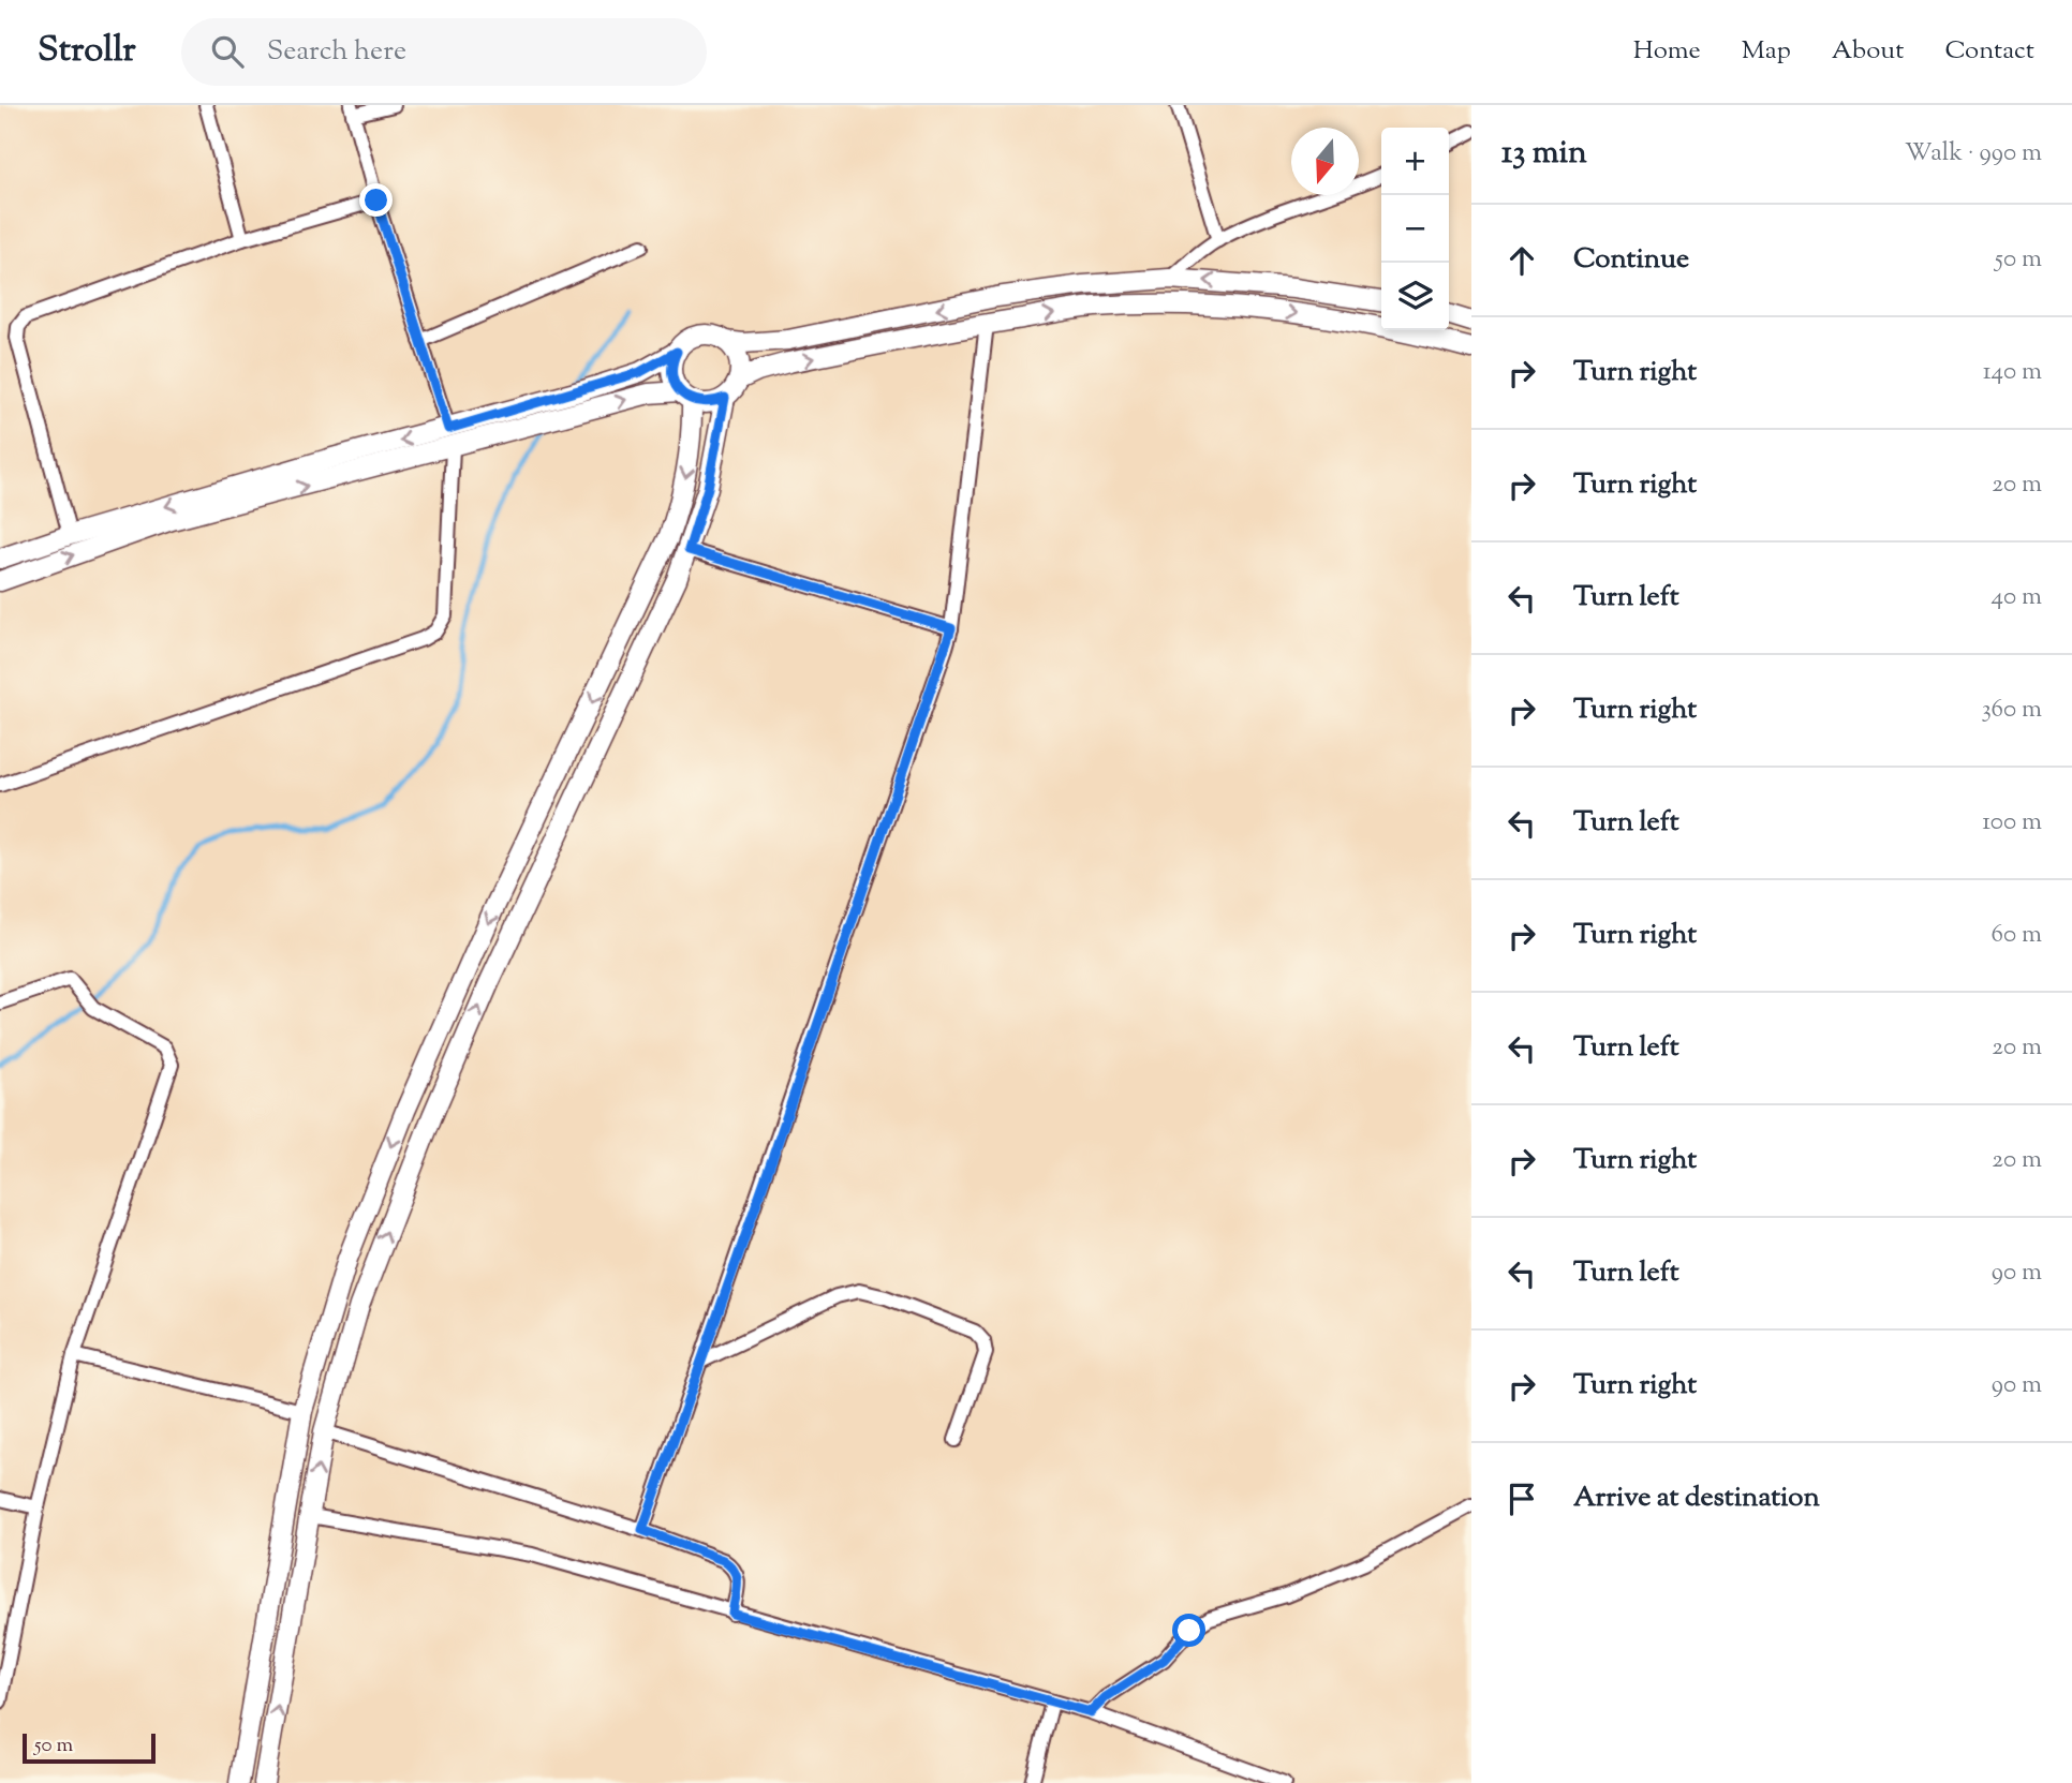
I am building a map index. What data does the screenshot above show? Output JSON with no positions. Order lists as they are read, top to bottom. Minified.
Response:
{"scale_bar":"50 m","north":"bottom","page":{"header":"Strollr","search":"Search here","nav":["Home","Map","About","Contact"],"heading":["13 min","Walk · 990 m"],"map_buttons":["+","−"],"list":[["Continue","50 m"],["Turn right","140 m"],["Turn right","20 m"],["Turn left","40 m"],["Turn right","360 m"],["Turn left","100 m"],["Turn right","60 m"],["Turn left","20 m"],["Turn right","20 m"],["Turn left","90 m"],["Turn right","90 m"],"Arrive at destination"],"scale":"50 m"}}
